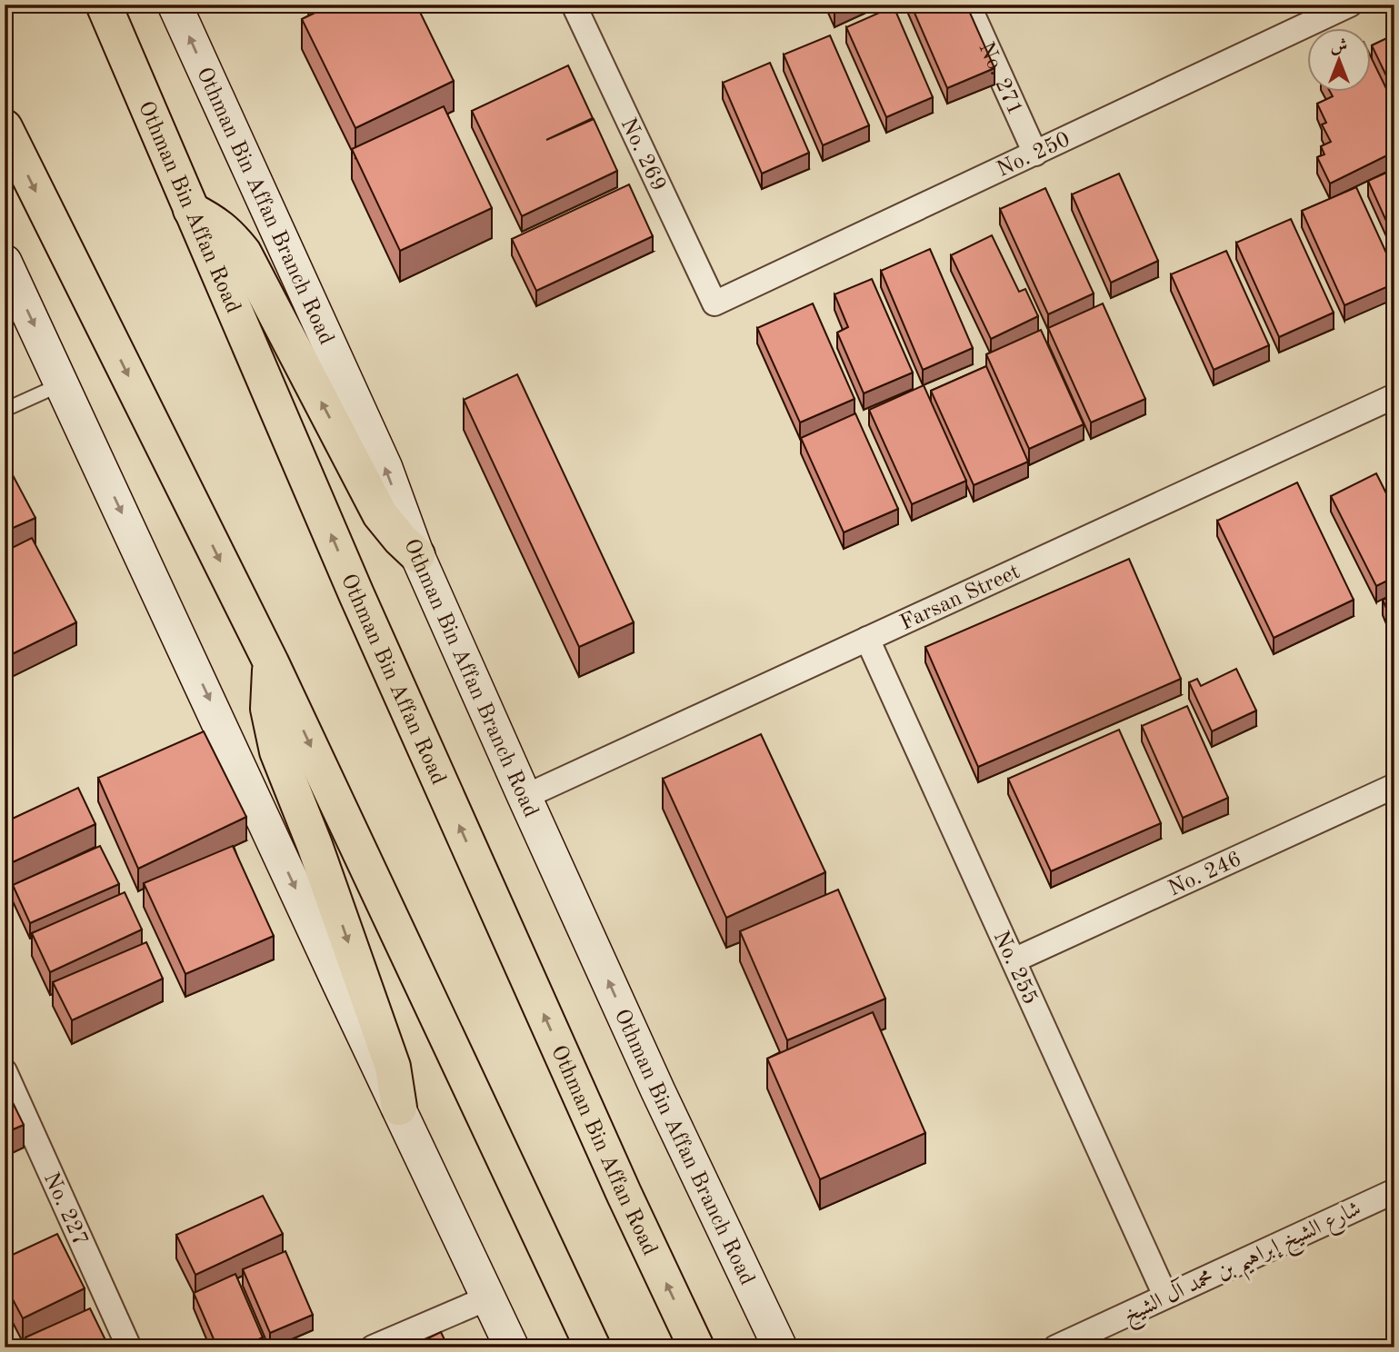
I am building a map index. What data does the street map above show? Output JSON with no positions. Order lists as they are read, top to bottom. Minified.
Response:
{"streets":{"main road":["Othman Bin Affan Road","Othman Bin Affan Branch Road"],"street":["No. 271","No. 269","No. 250","Farsan Street","No. 246","No. 255","No. 227","شارع الشيخ إبراهيم بن محمد آل الشيخ"]},"crossings":[["No. 271","No. 250"],["No. 269","No. 250"],["Othman Bin Affan Branch Road","Farsan Street"],["Farsan Street","No. 255"],["No. 246","No. 255"],["No. 255","شارع الشيخ إبراهيم بن محمد آل الشيخ"]],"north":"top"}
